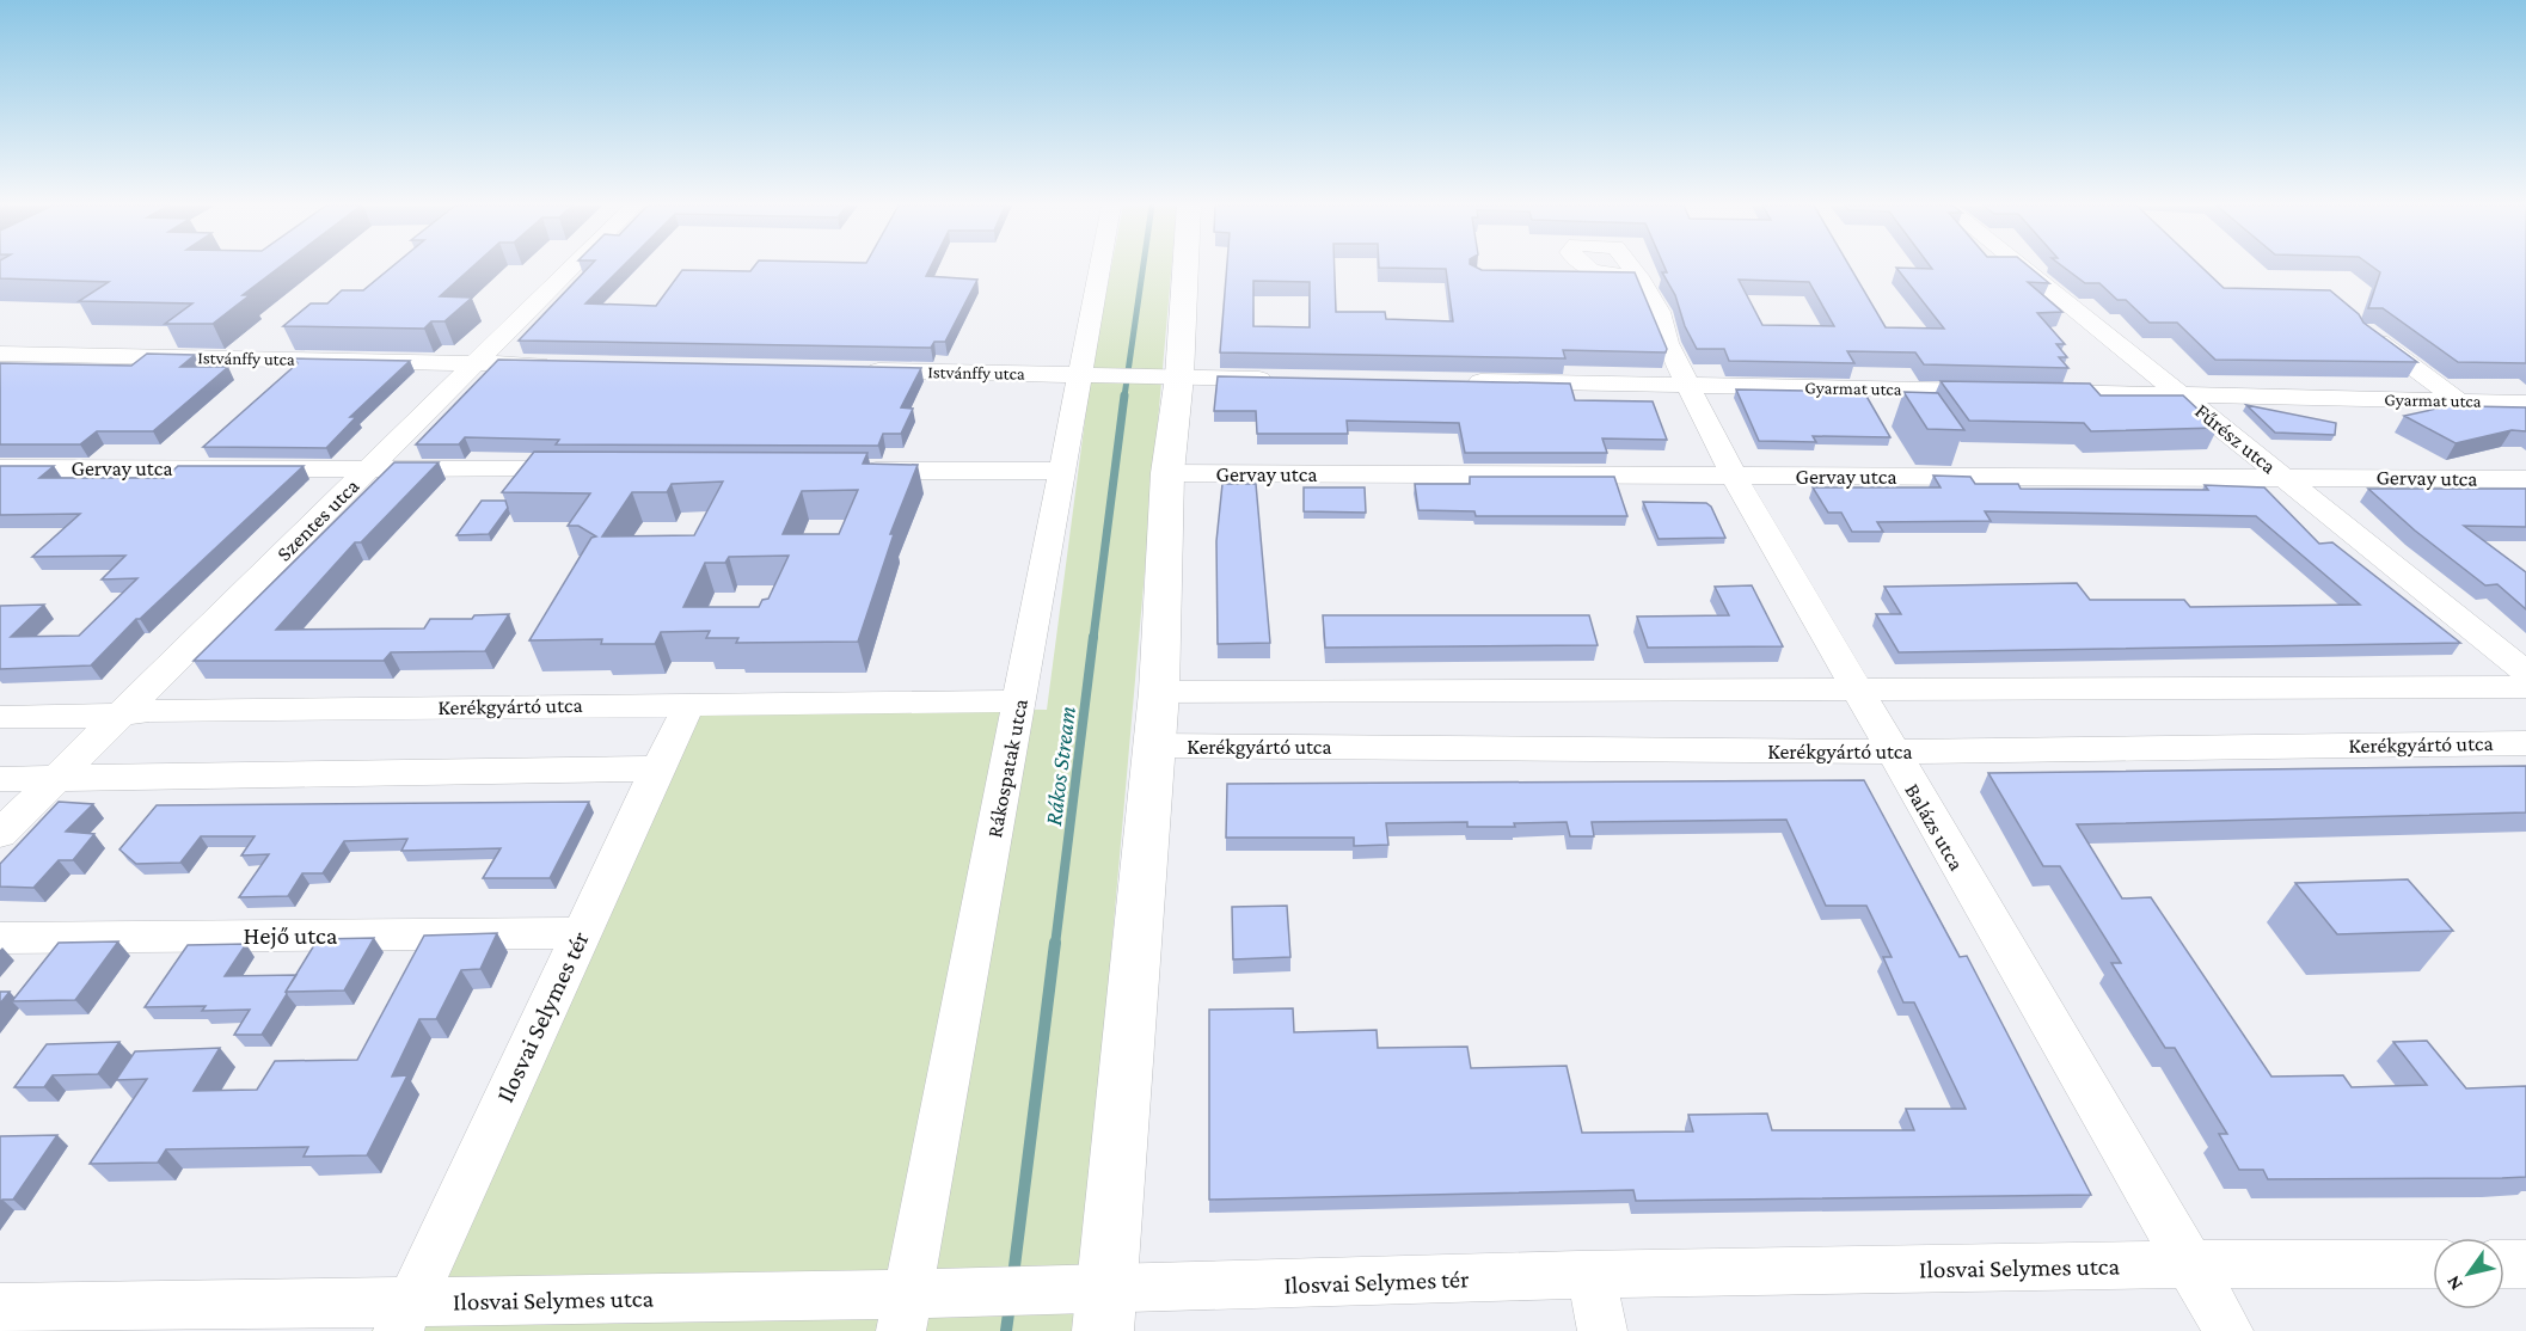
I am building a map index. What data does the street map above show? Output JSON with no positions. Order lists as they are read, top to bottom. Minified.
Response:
{"streets":{"street":["Istvánffy utca","Gyarmat utca","Fűrész utca","Gervay utca","Szentes utca","Kerékgyártó utca","Rákospatak utca","Balázs utca","Hejő utca","Ilosvai Selymes tér","Ilosvai Selymes utca"]},"crossings":[["Istvánffy utca","Szentes utca"],["Istvánffy utca","Rákospatak utca"],["Gyarmat utca","Fűrész utca"],["Gyarmat utca","Balázs utca"],["Fűrész utca","Gervay utca"],["Gervay utca","Szentes utca"],["Gervay utca","Balázs utca"],["Szentes utca","Kerékgyártó utca"],["Kerékgyártó utca","Rákospatak utca"],["Kerékgyártó utca","Balázs utca"],["Kerékgyártó utca","Ilosvai Selymes tér"],["Rákospatak utca","Ilosvai Selymes utca"],["Balázs utca","Ilosvai Selymes utca"],["Hejő utca","Ilosvai Selymes tér"],["Ilosvai Selymes tér","Ilosvai Selymes utca"]],"water":["Rákos Stream"],"north":"bottom left"}
